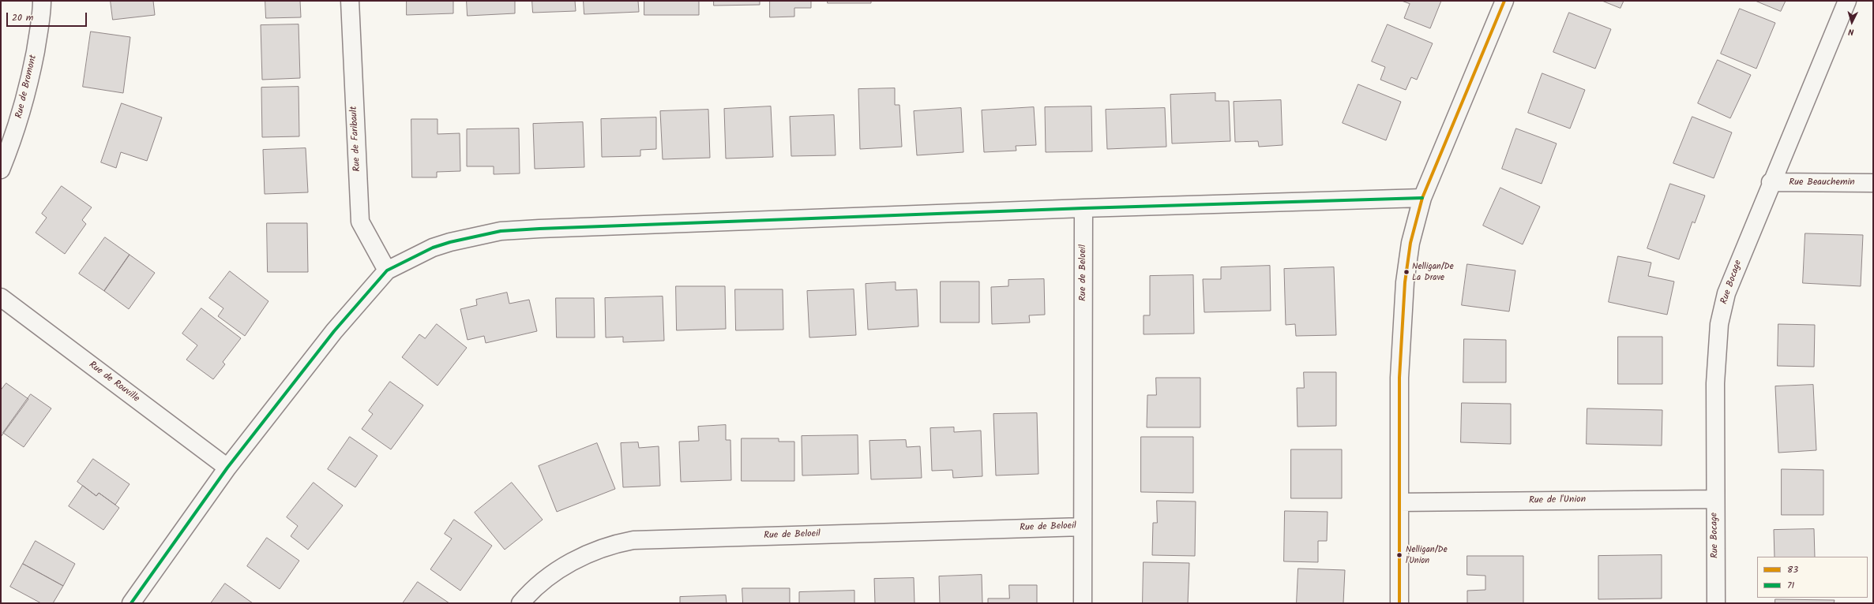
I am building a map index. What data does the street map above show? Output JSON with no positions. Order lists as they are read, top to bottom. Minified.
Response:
{"streets":{"street":["Rue de Bromont","Rue de Faribault","Rue Beauchemin","Rue de Beloeil","Rue Bocage","Rue de Rouville","Rue de l'Union"]},"crossings":[["Rue Beauchemin","Rue Bocage"],["Rue Bocage","Rue de l'Union"]],"places":["Nelligan/De La Drave","Nelligan/De l'Union"],"lines":["transit line 83","transit line 71"],"legend":["83","71"],"scale_bar":"20 m","north":"bottom"}
